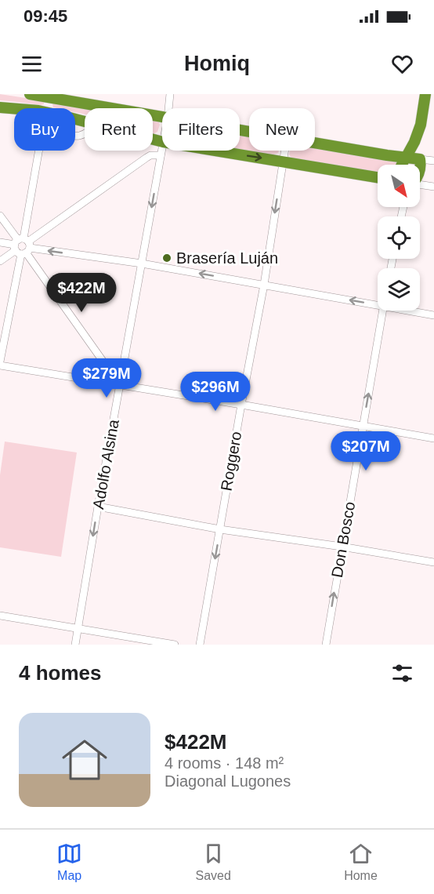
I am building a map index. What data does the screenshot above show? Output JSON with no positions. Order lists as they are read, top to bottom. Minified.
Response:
{"streets":{"street":["Roggero","Adolfo Alsina","Don Bosco"]},"one_way":["Roggero","Adolfo Alsina","Don Bosco"],"places":["Brasería Luján"],"north":"bottom right","page":{"status":"09:45","header":"Homiq","chip":["Buy","Rent","Filters","New"],"price":["$422M","$279M","$296M","$207M"],"heading":"4 homes","list":[{"name":"$422M","note":"4 rooms · 148 m² · Diagonal Lugones"}],"tabs":["Map","Saved","Home"]}}
